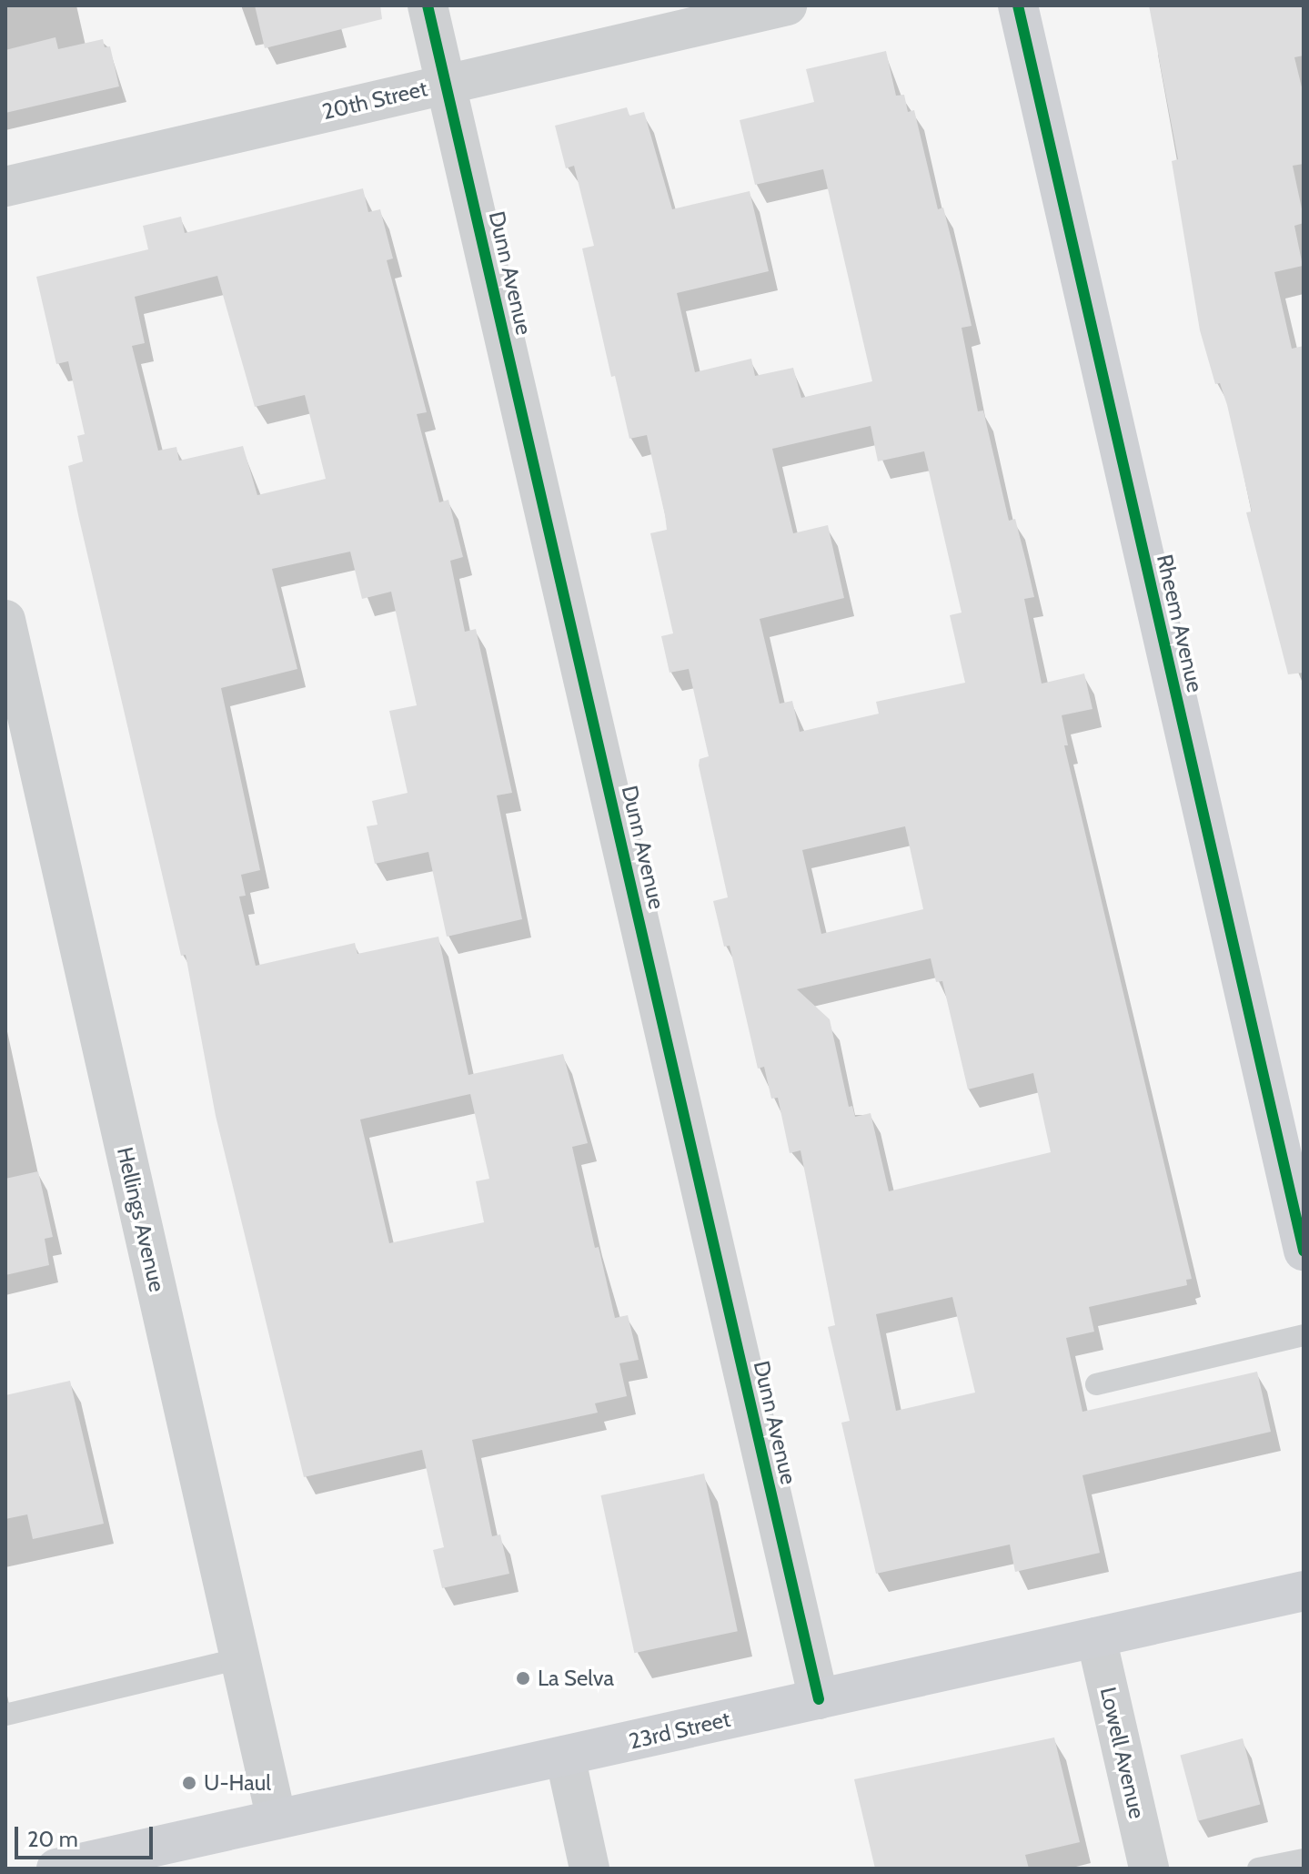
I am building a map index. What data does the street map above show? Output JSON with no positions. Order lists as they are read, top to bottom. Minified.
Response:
{"streets":{"main road":["Rheem Avenue","23rd Street"],"street":["20th Street","Dunn Avenue","Hellings Avenue","Lowell Avenue"]},"crossings":[["20th Street","Dunn Avenue"],["Dunn Avenue","23rd Street"],["Hellings Avenue","23rd Street"],["23rd Street","Lowell Avenue"]],"places":["La Selva","U-Haul"],"scale_bar":"20 m"}
